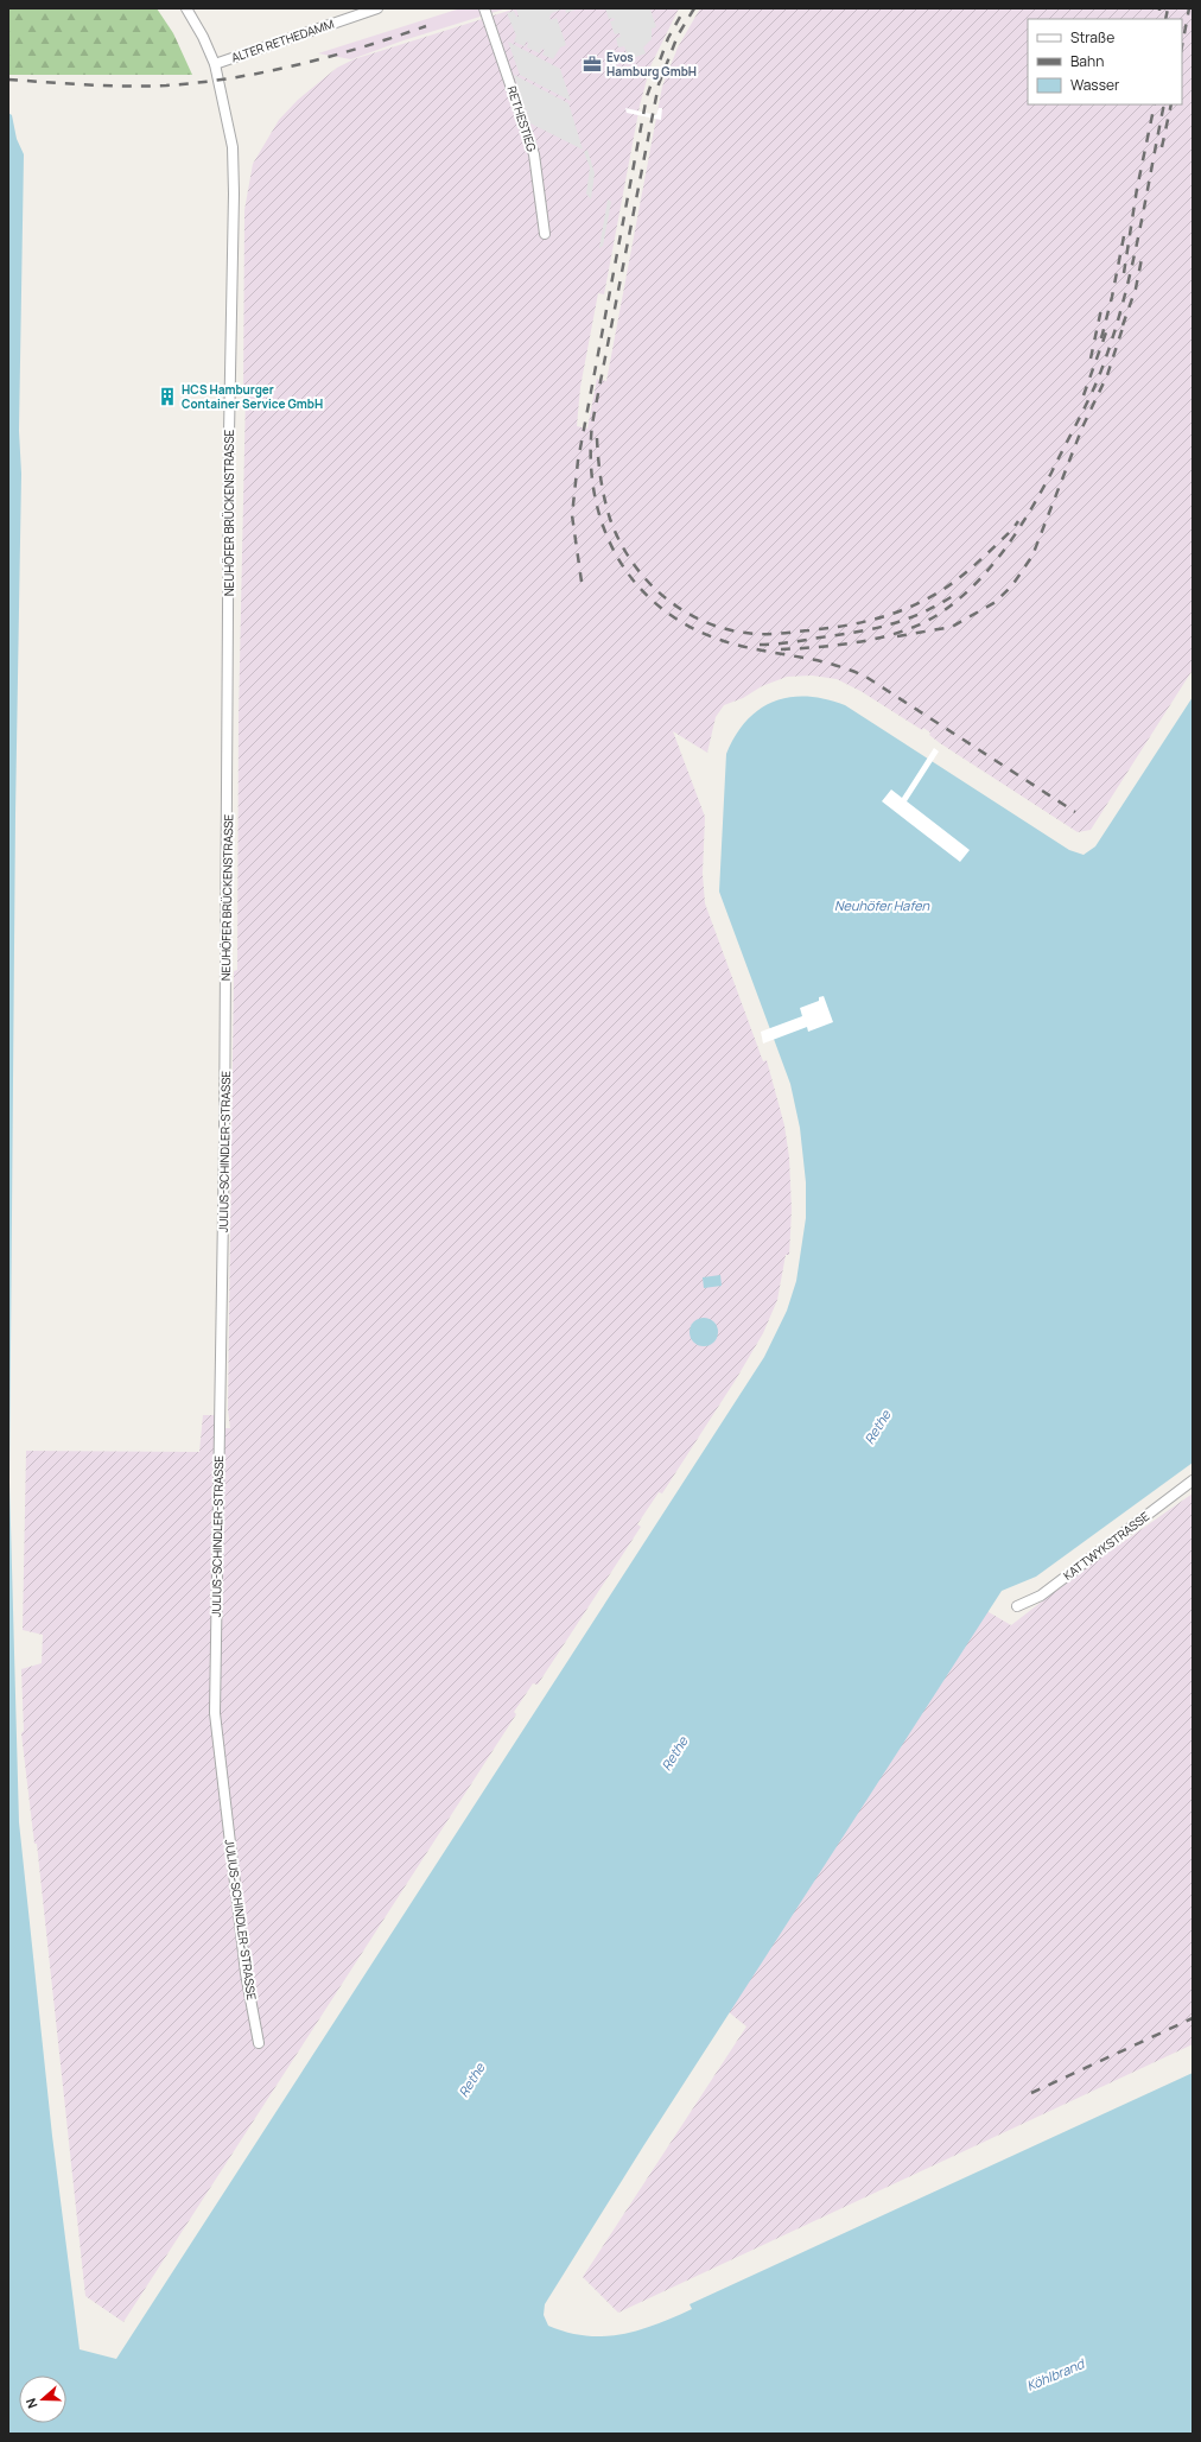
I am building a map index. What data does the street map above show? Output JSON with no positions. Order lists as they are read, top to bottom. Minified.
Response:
{"streets":{"street":["ALTER RETHEDAMM","RETHESTIEG","NEUHÖFER BRÜCKENSTRASSE","JULIUS-SCHINDLER-STRASSE","KATTWYKSTRASSE"]},"crossings":[["ALTER RETHEDAMM","NEUHÖFER BRÜCKENSTRASSE"],["NEUHÖFER BRÜCKENSTRASSE","JULIUS-SCHINDLER-STRASSE"]],"water":["Neuhöfer Hafen","Rethe","Köhlbrand"],"places":{"office":["Evos Hamburg GmbH"],"building":["HCS Hamburger Container Service GmbH"]},"legend":["Straße","Bahn","Wasser"],"north":"left"}
